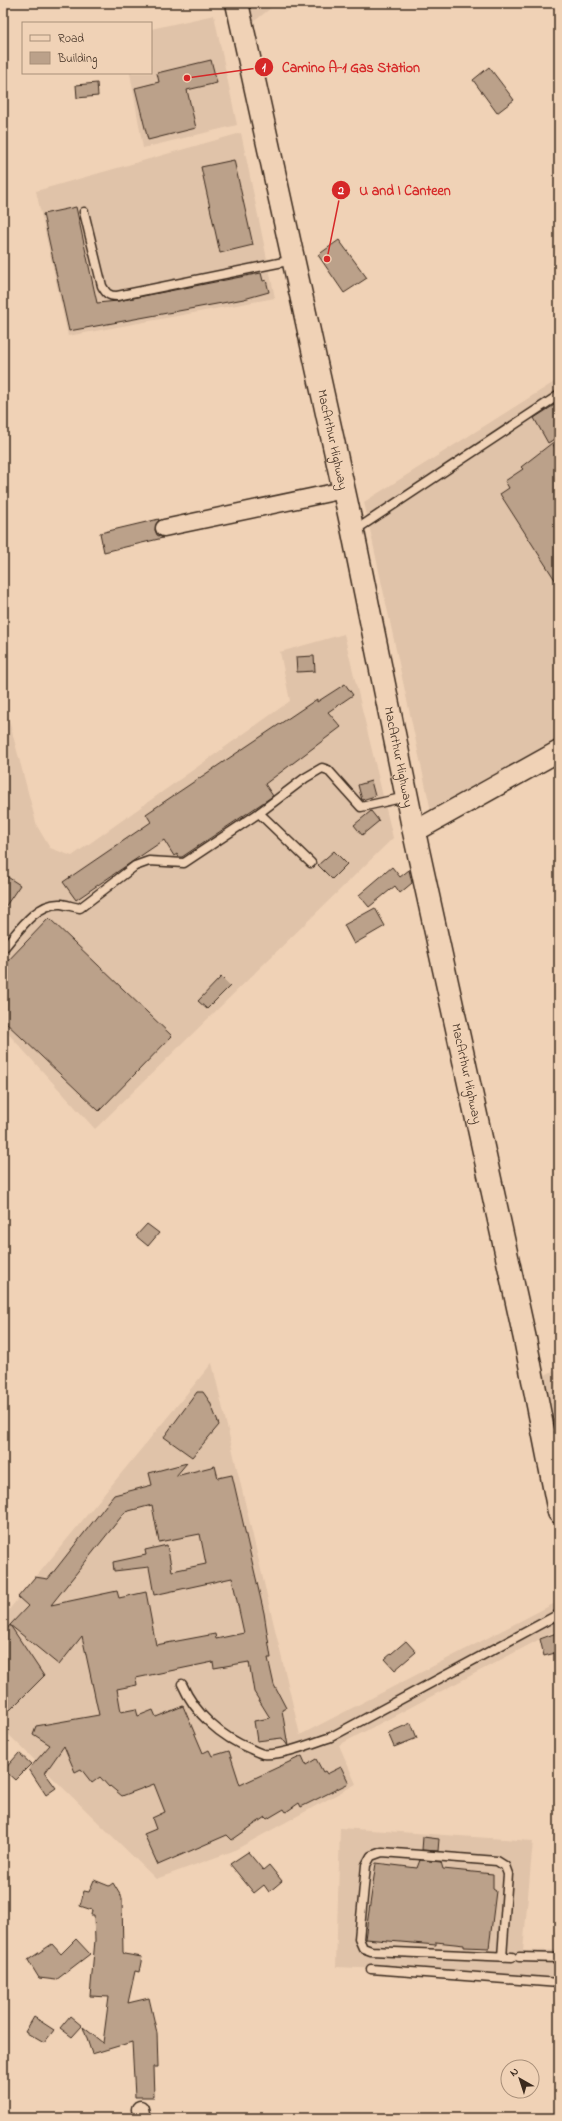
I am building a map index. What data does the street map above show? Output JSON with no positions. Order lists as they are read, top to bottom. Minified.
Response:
{"streets":{"highway":["MacArthur Highway"]},"places":["Camino A-1 Gas Station","U and I Canteen"],"legend":["Road","Building"],"north":"top left"}
